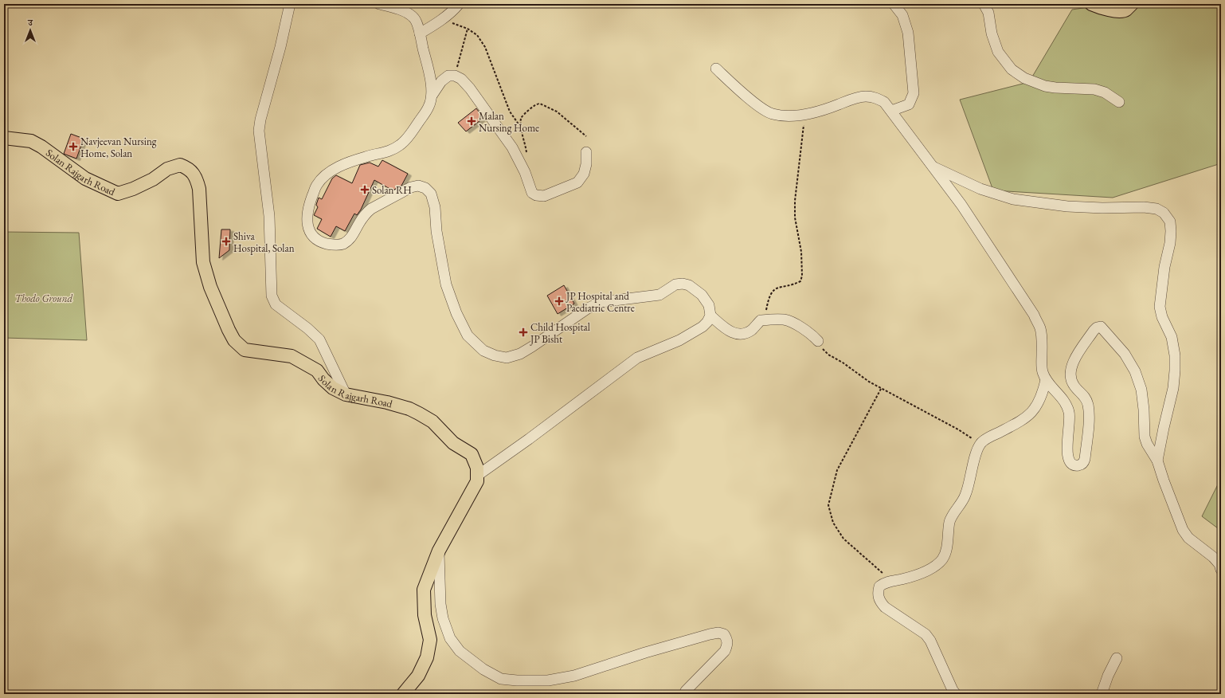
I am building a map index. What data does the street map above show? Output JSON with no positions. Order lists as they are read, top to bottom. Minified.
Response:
{"streets":{"main road":["Solan Rajgarh Road"]},"parks":["Thodo Ground"],"places":{"health":["Malan Nursing Home","Navjeevan Nursing Home, Solan","Solan RH","Shiva Hospital, Solan","JP Hospital and Paediatric Centre","Child Hospital JP Bisht"]},"north":"top"}
